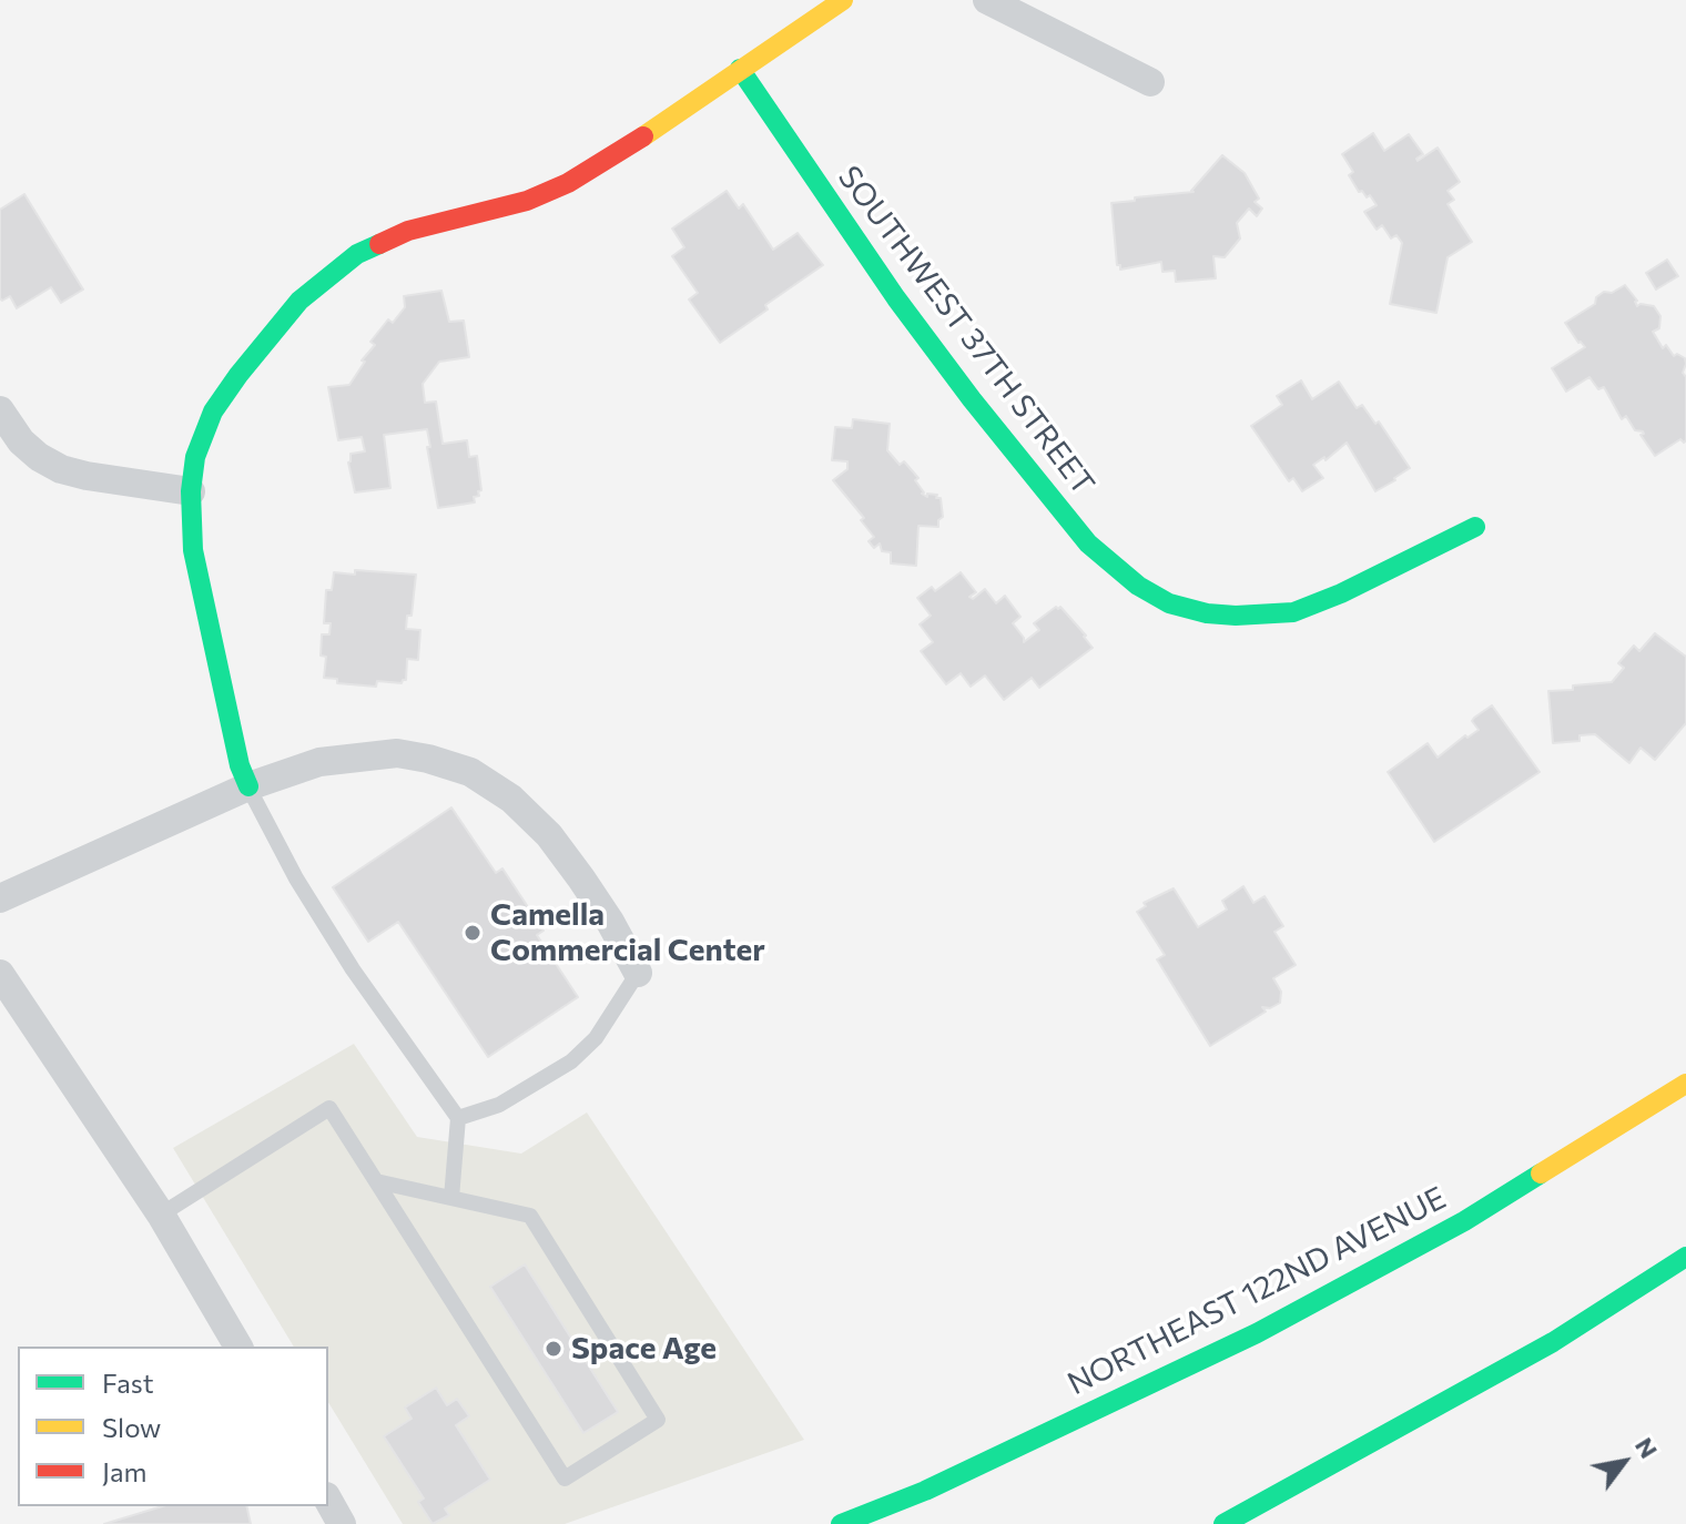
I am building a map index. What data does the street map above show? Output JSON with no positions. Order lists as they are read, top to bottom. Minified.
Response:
{"streets":{"main road":["SOUTHWEST 37TH STREET","NORTHEAST 122ND AVENUE"]},"places":["Camella Commercial Center","Space Age"],"legend":["Fast","Slow","Jam"],"north":"top right"}
